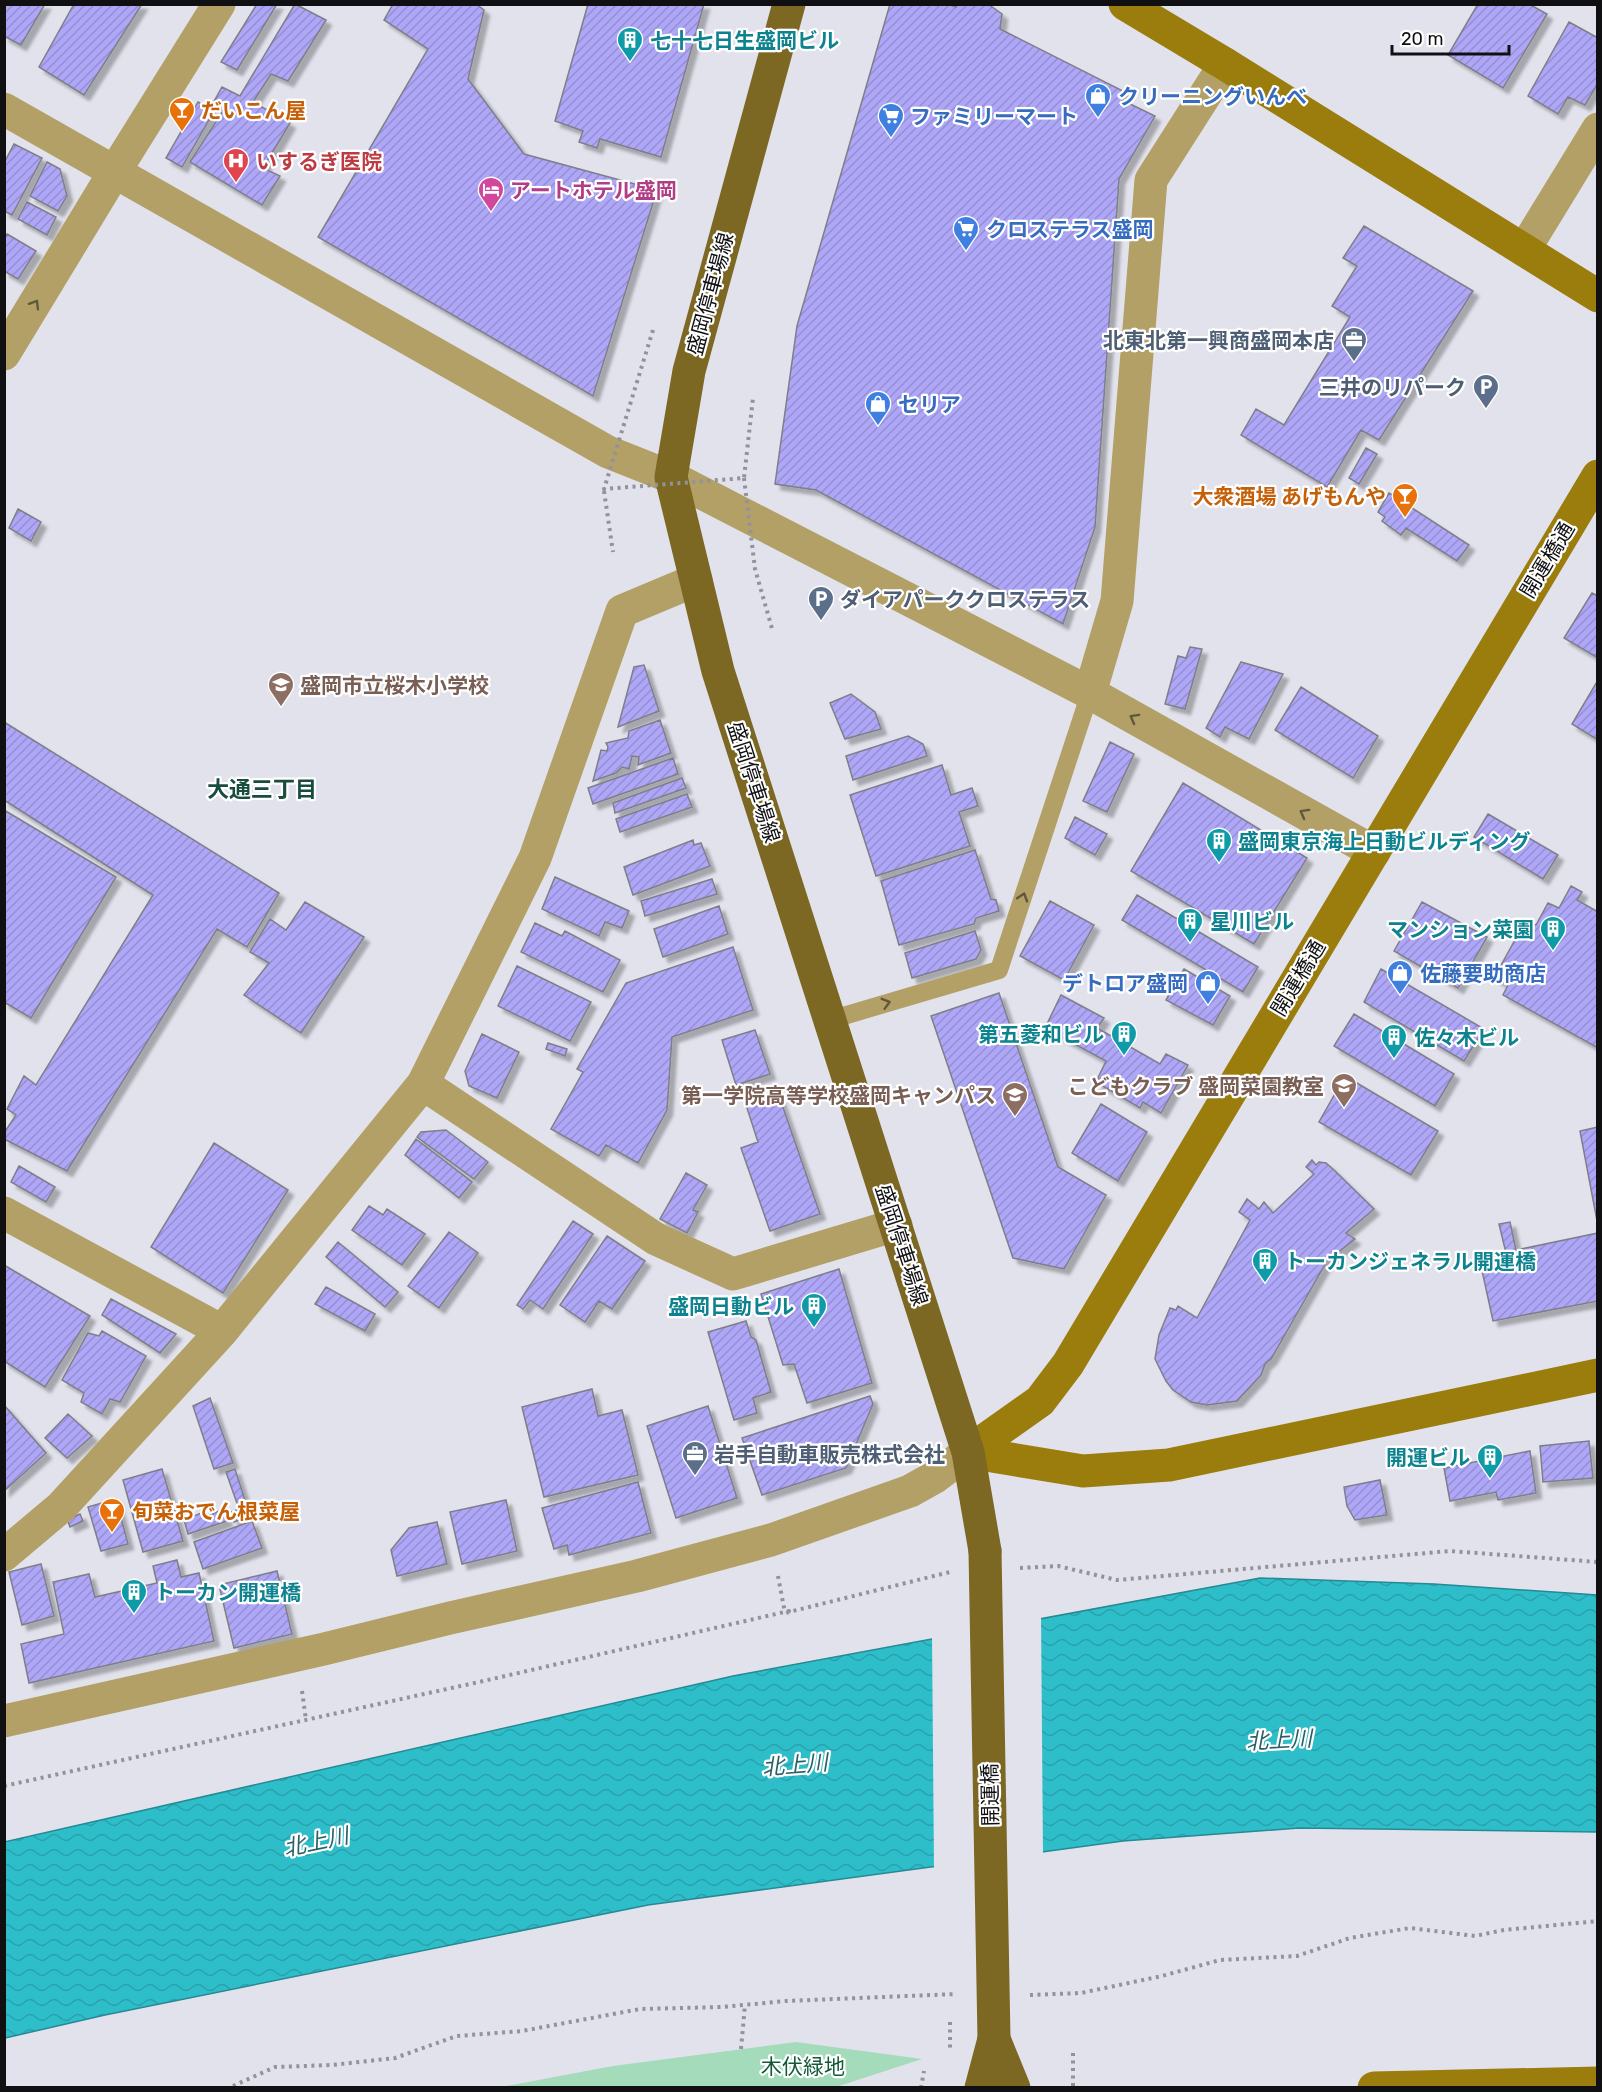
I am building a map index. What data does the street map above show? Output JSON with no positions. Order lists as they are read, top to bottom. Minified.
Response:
{"streets":{"main road":["盛岡停車場線","開運橋"],"street":["開運橋通"]},"crossings":[["盛岡停車場線","開運橋通"],["盛岡停車場線","開運橋"]],"districts":["大通三丁目"],"water":["北上川"],"parks":["木伏緑地"],"places":{"building":["七十七日生盛岡ビル","盛岡東京海上日動ビルディング","星川ビル","マンション菜園","第五菱和ビル","佐々木ビル","トーカンジェネラル開運橋","盛岡日動ビル","開運ビル","トーカン開運橋"],"shop":["クリーニングいんべ","セリア","佐藤要助商店","デトロア盛岡"],"bar":["だいこん屋","大衆酒場 あげもんや","旬菜おでん根菜屋"],"supermarket":["ファミリーマート","クロステラス盛岡"],"hospital":["いするぎ医院"],"hotel":["アートホテル盛岡"],"office":["北東北第一興商盛岡本店","岩手自動車販売株式会社"],"parking":["三井のリパーク","ダイアパーククロステラス"],"school or university":["盛岡市立桜木小学校","こどもクラブ 盛岡菜園教室","第一学院高等学校盛岡キャンパス"]},"scale_bar":"20 m"}
